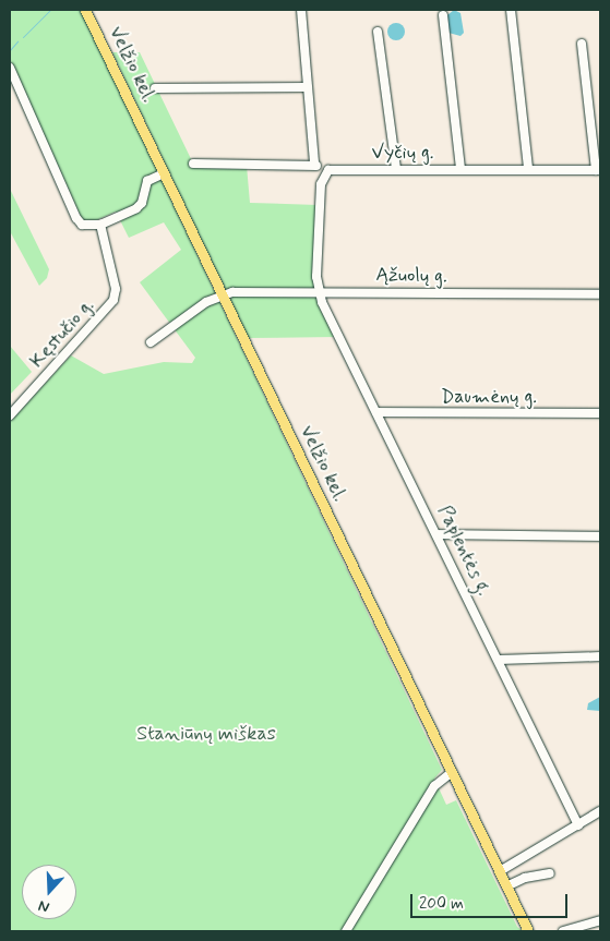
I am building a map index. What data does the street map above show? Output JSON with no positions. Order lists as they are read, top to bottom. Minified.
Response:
{"streets":{"main road":["Velžio kel."],"street":["Vyčių g.","Ąžuolų g.","Kęstučio g.","Daumėnų g.","Paplentės g."]},"crossings":[["Velžio kel.","Ąžuolų g."],["Ąžuolų g.","Paplentės g."],["Daumėnų g.","Paplentės g."]],"parks":["Staniūnų miškas"],"scale_bar":"200 m","north":"bottom"}
